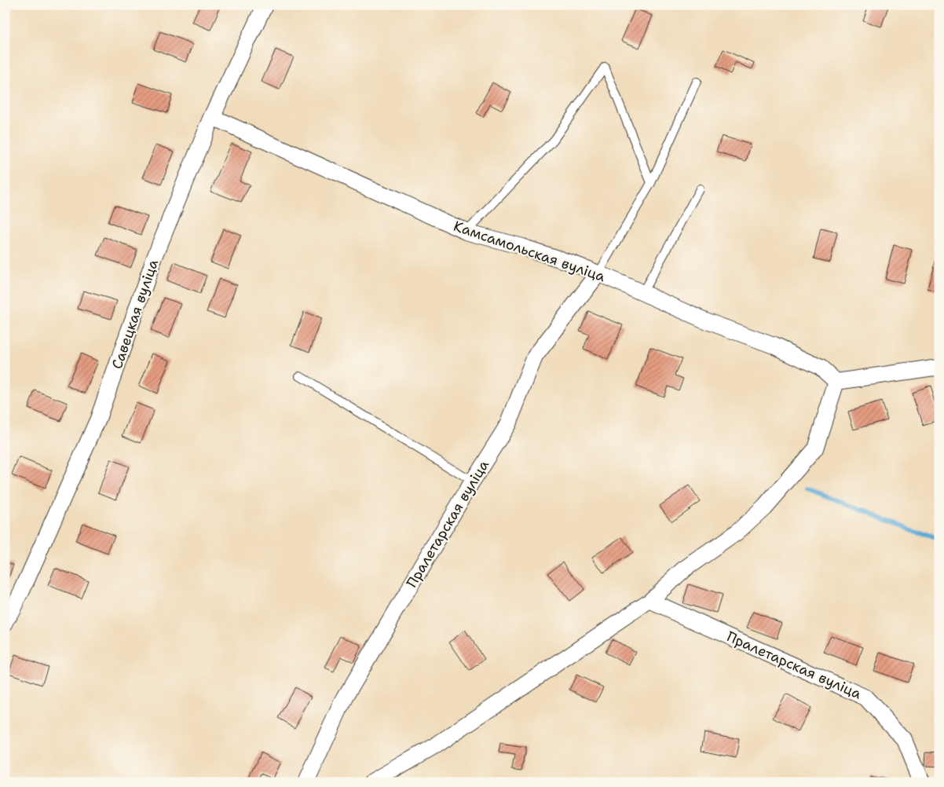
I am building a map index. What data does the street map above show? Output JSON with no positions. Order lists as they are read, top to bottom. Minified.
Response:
{"streets":{"street":["Камсамольская вуліца","Савецкая вуліца","Пралетарская вуліца"]},"crossings":[["Камсамольская вуліца","Савецкая вуліца"],["Камсамольская вуліца","Пралетарская вуліца"]]}
